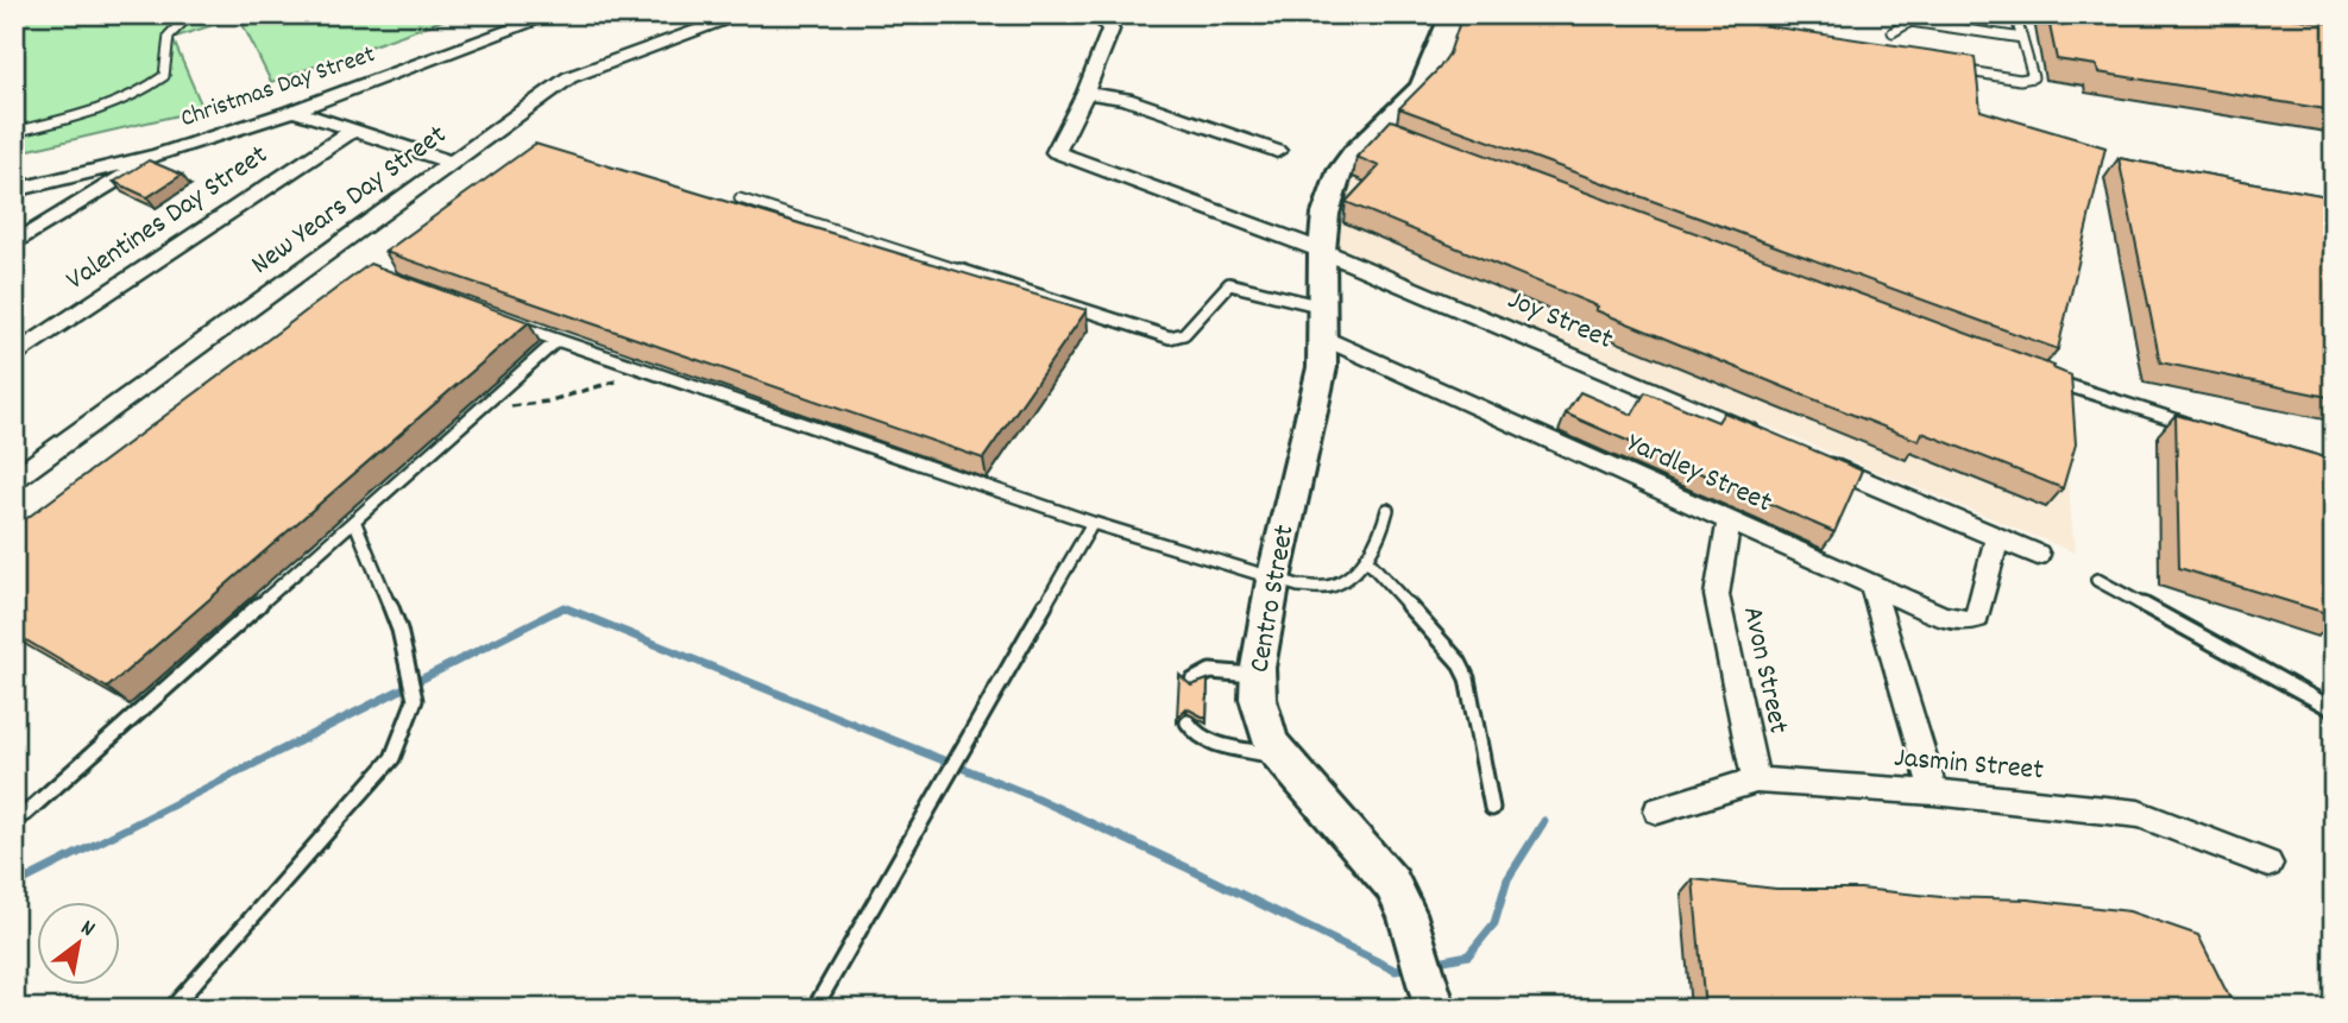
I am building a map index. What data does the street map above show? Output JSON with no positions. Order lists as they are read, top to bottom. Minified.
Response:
{"streets":{"main road":["Centro Street"],"street":["Christmas Day Street","New Years Day Street","Valentines Day Street","Joy Street","Yardley Street","Avon Street","Jasmin Street"]},"crossings":[["Joy Street","Centro Street"],["Yardley Street","Centro Street"],["Yardley Street","Avon Street"],["Avon Street","Jasmin Street"]],"north":"top right"}
